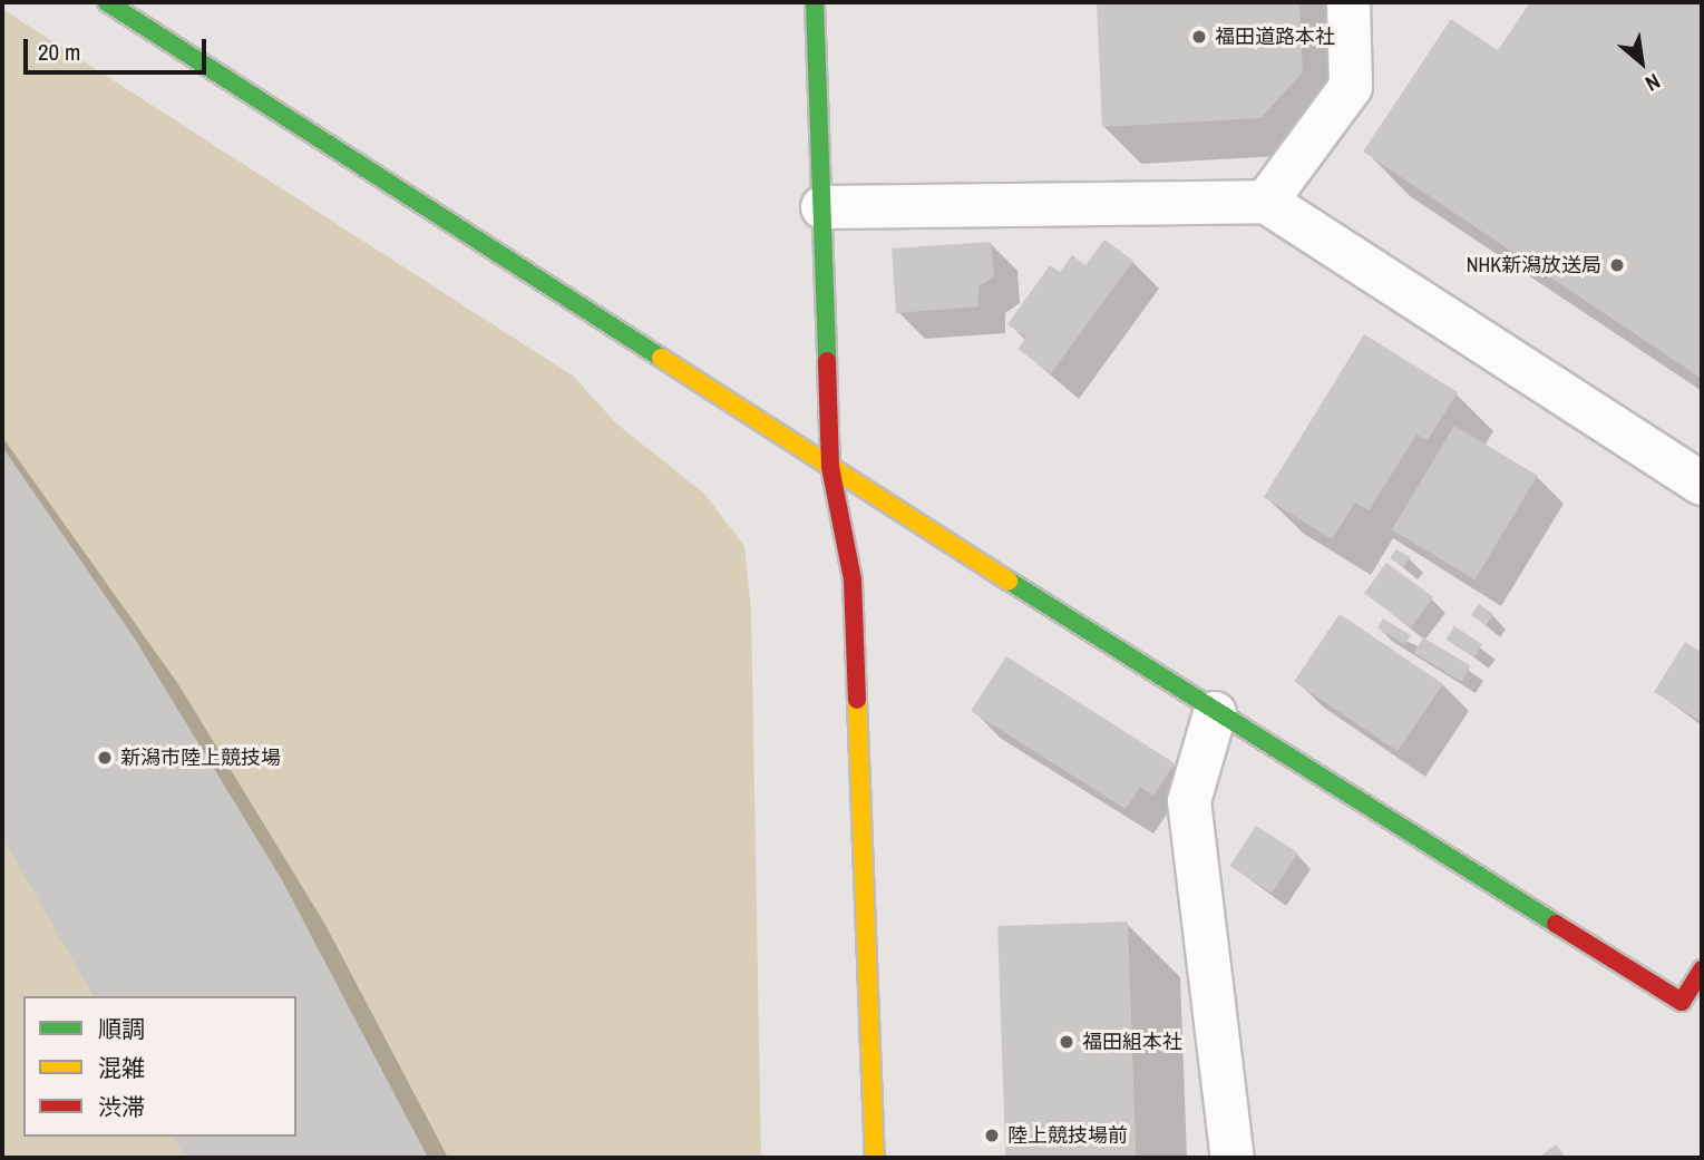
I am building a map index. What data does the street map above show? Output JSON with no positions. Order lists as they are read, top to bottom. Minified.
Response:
{"places":["福田道路本社","NHK新潟放送局","新潟市陸上競技場","福田組本社","陸上競技場前"],"legend":["順調","混雑","渋滞"],"scale_bar":"20 m","north":"bottom right"}
